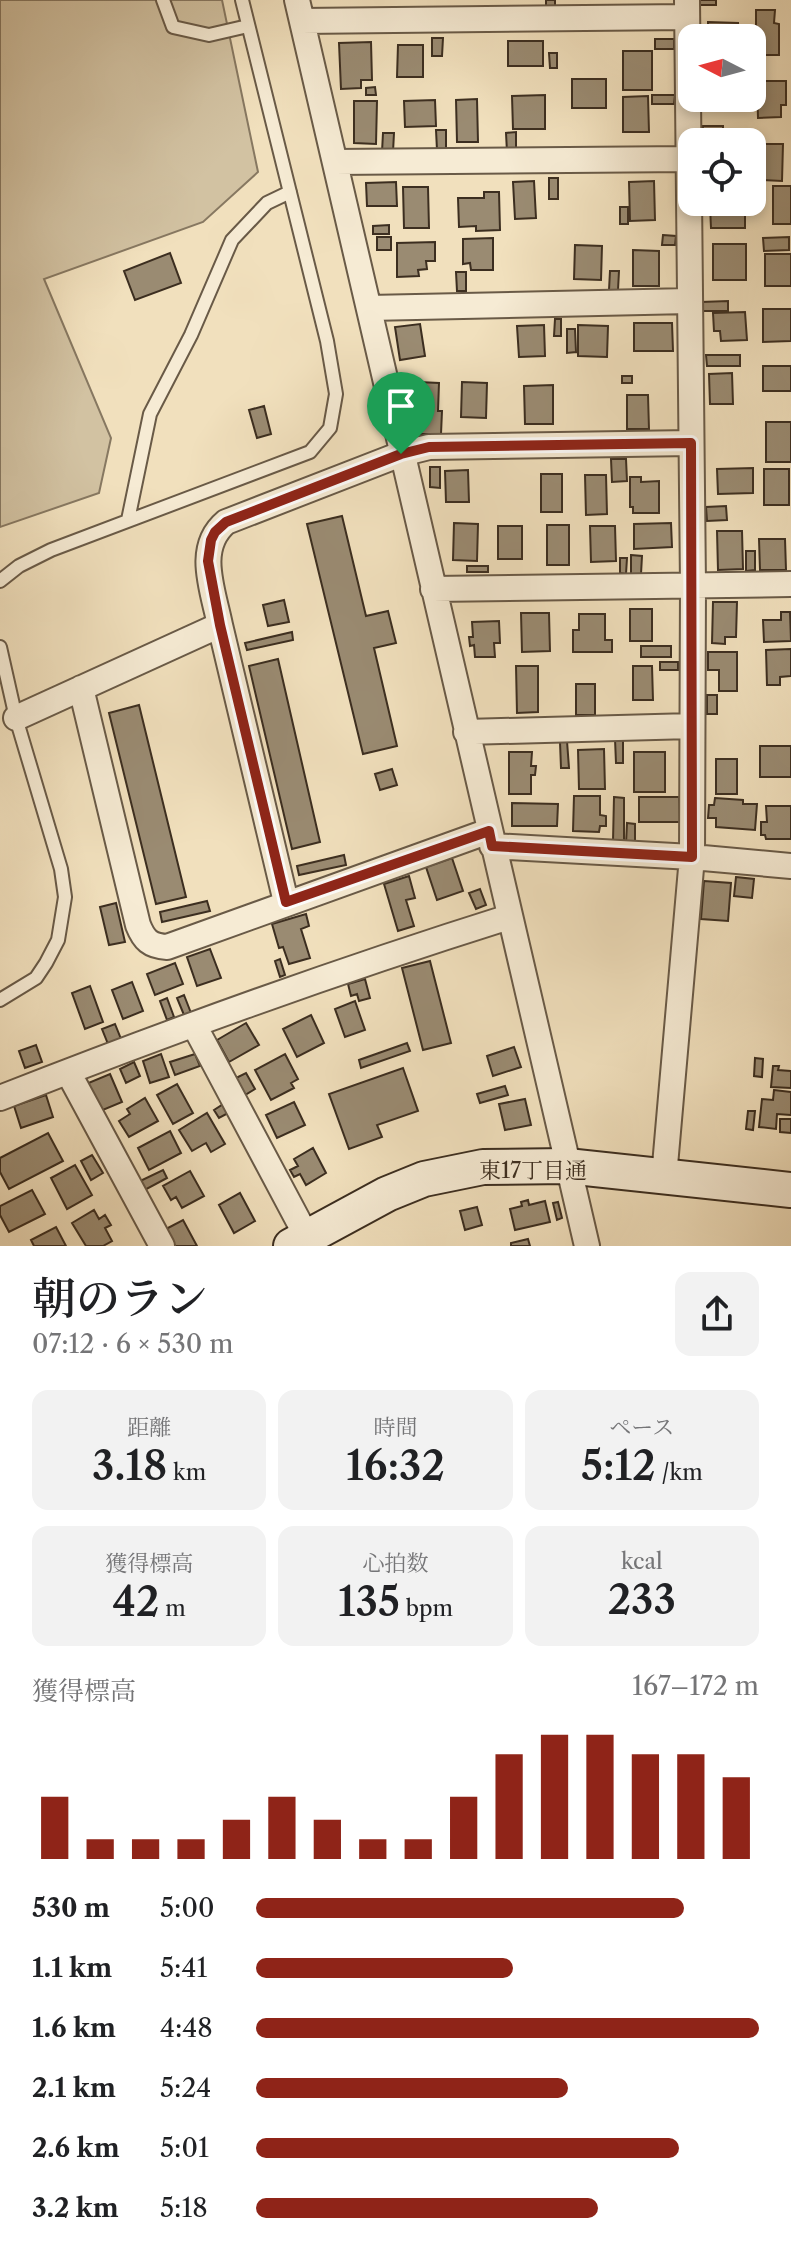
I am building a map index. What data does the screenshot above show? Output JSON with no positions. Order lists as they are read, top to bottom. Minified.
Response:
{"streets":{"street":["東17丁目通"]},"north":"left","page":{"heading":["朝のラン","07:12 · 6 × 530 m"],"stats":[["距離","3.18 km"],["時間","16:32"],["ペース","5:12 /km"],["獲得標高","42 m"],["心拍数","135 bpm"],["kcal","233"]],"chart":["獲得標高","167–172 m"],"list":[{"name":"530 m","note":"5:00"},{"name":"1.1 km","note":"5:41"},{"name":"1.6 km","note":"4:48"},{"name":"2.1 km","note":"5:24"},{"name":"2.6 km","note":"5:01"},{"name":"3.2 km","note":"5:18"}]}}
